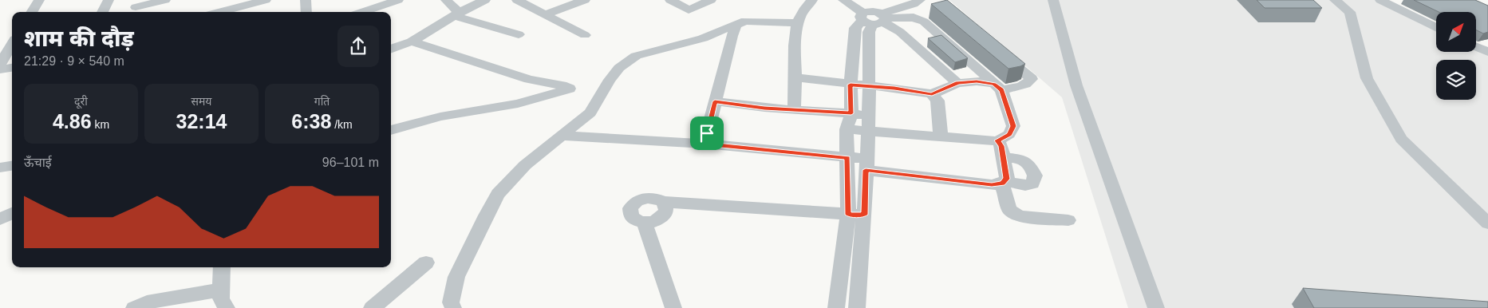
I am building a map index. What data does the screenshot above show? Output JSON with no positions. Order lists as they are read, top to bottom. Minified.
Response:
{"north":"top right","page":{"heading":["शाम की दौड़","21:29 · 9 × 540 m"],"stats":[["दूरी","4.86 km"],["समय","32:14"],["गति","6:38 /km"]],"chart":["ऊँचाई","96–101 m"]}}
